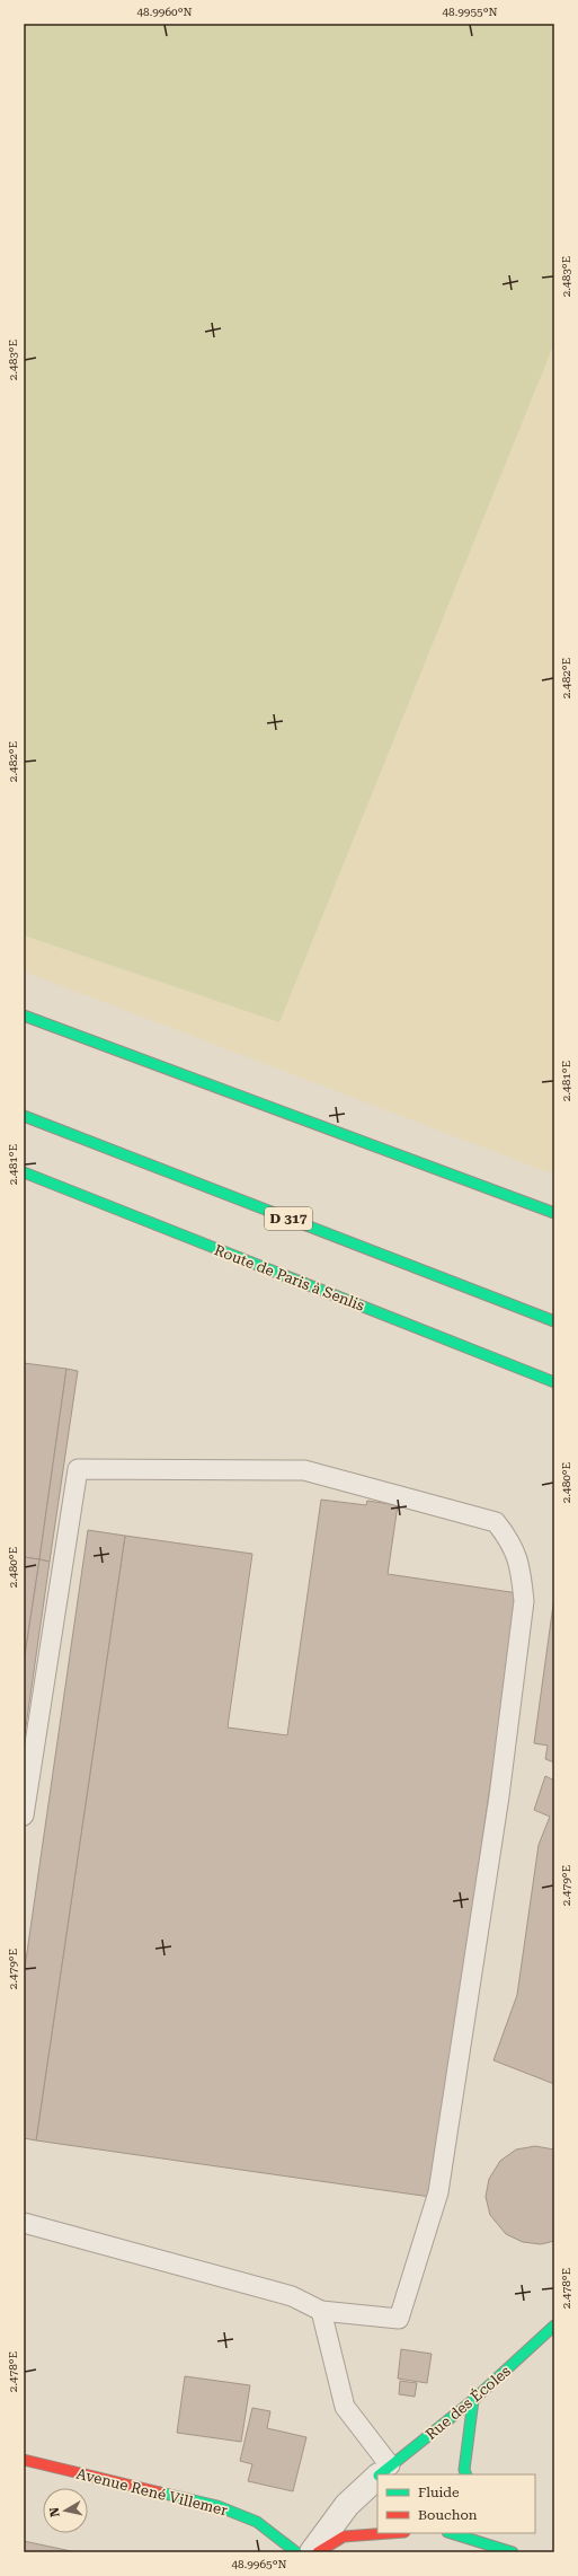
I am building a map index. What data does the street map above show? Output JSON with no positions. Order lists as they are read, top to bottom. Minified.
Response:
{"streets":{"street":["D 317","Route de Paris à Senlis","Rue des Écoles","Avenue René Villemer"]},"legend":["Fluide","Bouchon"],"north":"left","coordinates":["48.9960°N","48.9955°N","2.483°E","2.482°E","2.481°E","2.480°E","2.479°E","2.478°E","48.9965°N"]}
